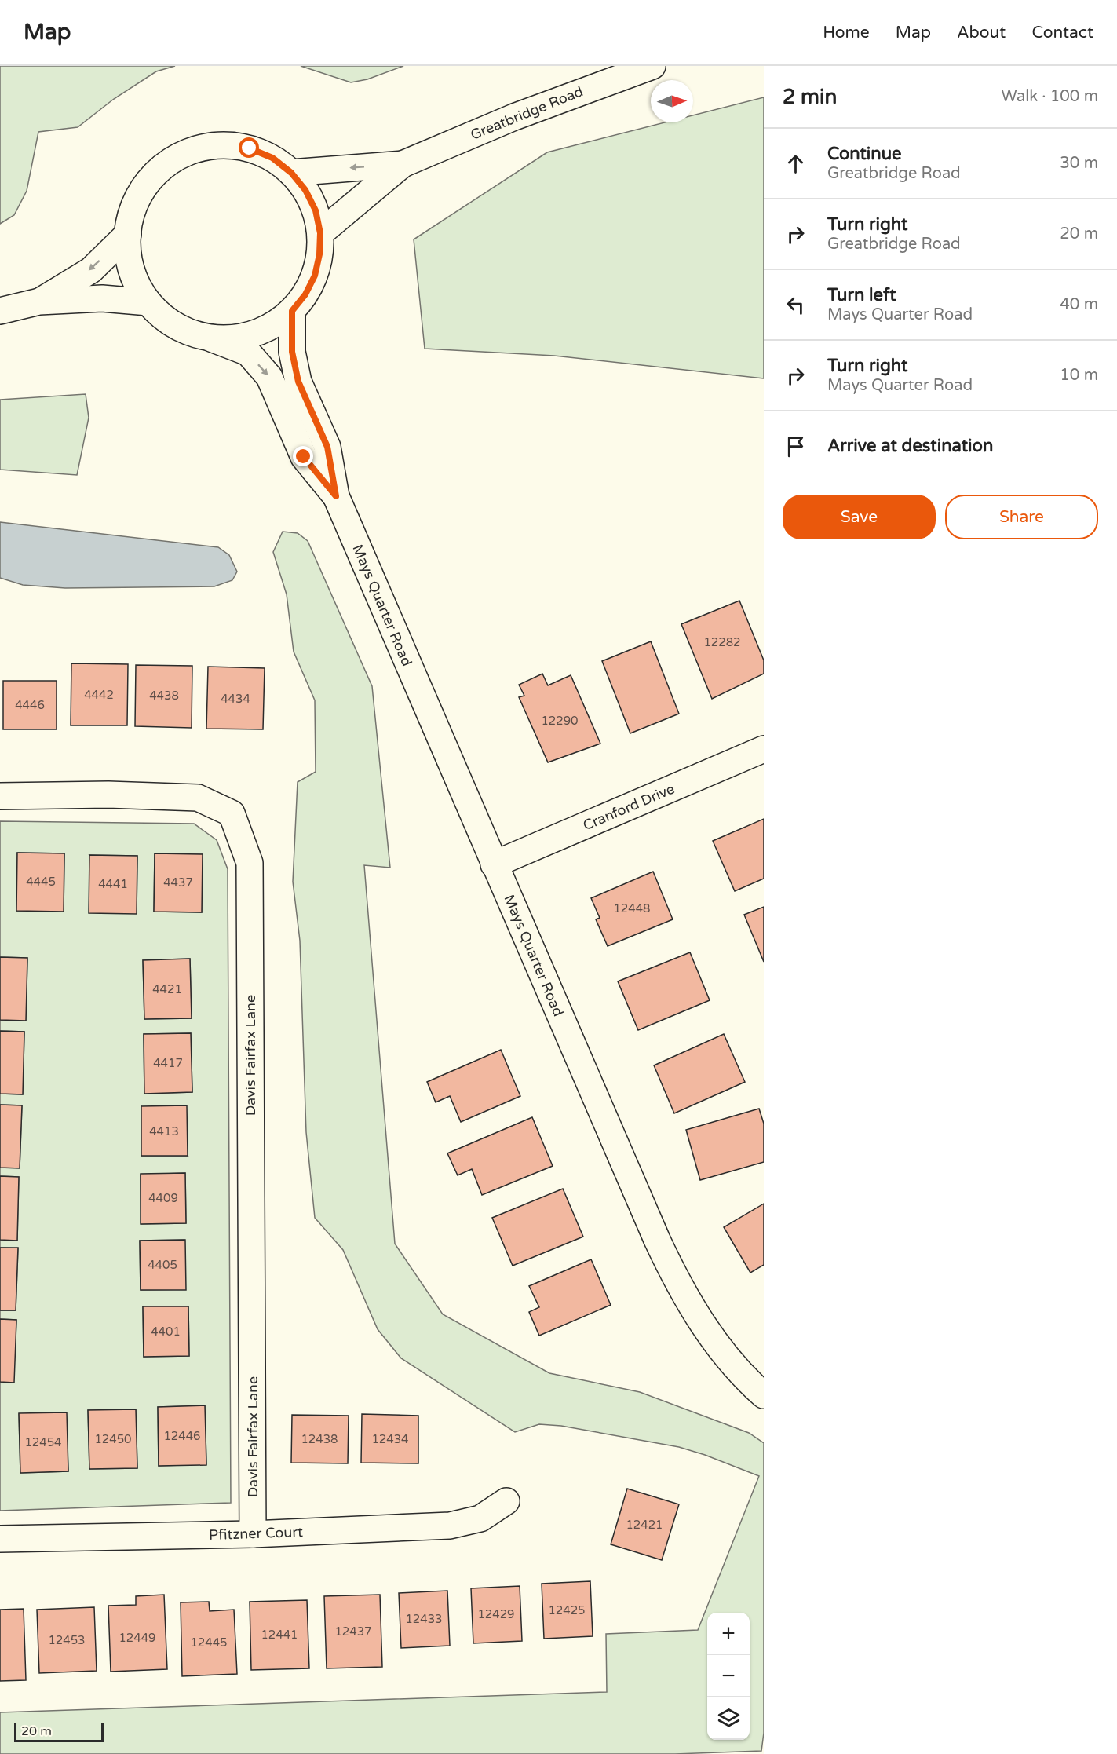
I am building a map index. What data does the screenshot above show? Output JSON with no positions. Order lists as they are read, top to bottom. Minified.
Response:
{"streets":{"street":["Greatbridge Road","Mays Quarter Road","Cranford Drive","Davis Fairfax Lane","Pfitzner Court"]},"crossings":[["Mays Quarter Road","Cranford Drive"],["Davis Fairfax Lane","Pfitzner Court"]],"house_numbers":["12282","4442","4438","4434","4446","12290","4445","4437","4441","12448","4421","4417","4413","4409","4405","4401","12446","12450","12438","12434","12454","12421","12425","12429","12433","12437","12441","12449","12453","12445"],"scale_bar":"20 m","north":"right","page":{"header":"Map","nav":["Home","Map","About","Contact"],"heading":["2 min","Walk · 100 m"],"list":[["Continue","Greatbridge Road","30 m"],["Turn right","Greatbridge Road","20 m"],["Turn left","Mays Quarter Road","40 m"],["Turn right","Mays Quarter Road","10 m"],"Arrive at destination"],"buttons":["Save","Share"],"map_buttons":["+","−"],"scale":"20 m"}}
